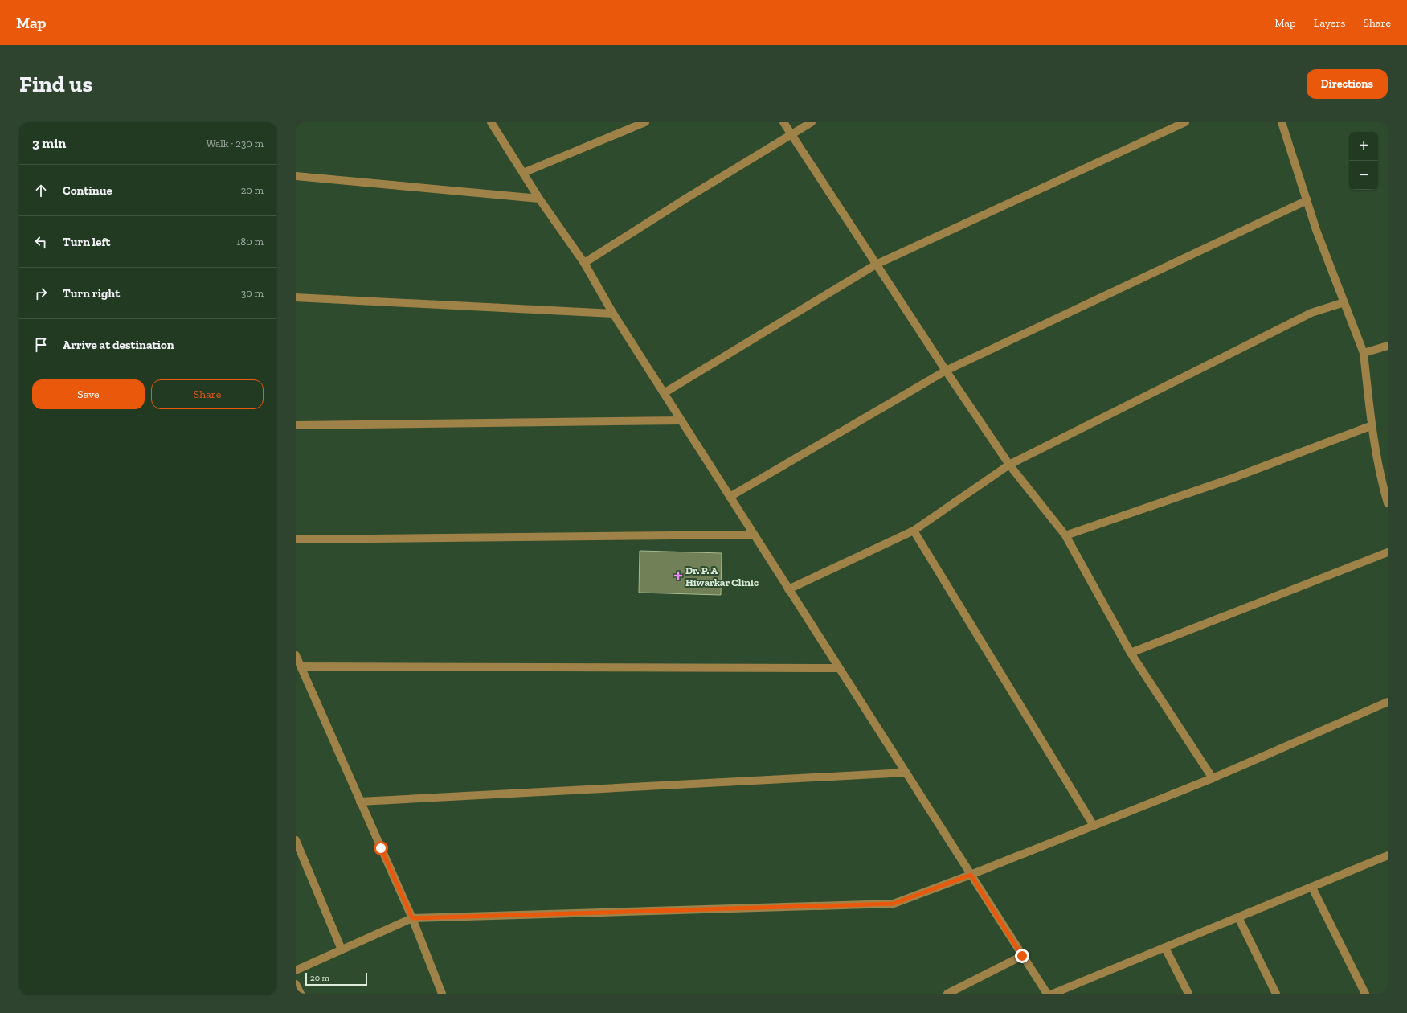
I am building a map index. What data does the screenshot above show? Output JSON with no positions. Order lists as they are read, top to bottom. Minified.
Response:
{"places":{"health":["Dr. P. A Hiwarkar Clinic"]},"scale_bar":"20 m","page":{"header":"Map","nav":["Map","Layers","Share"],"buttons":["Directions",["Save","Share"]],"title":"Find us","heading":["3 min","Walk · 230 m"],"map_buttons":["+","−"],"list":[["Continue","20 m"],["Turn left","180 m"],["Turn right","30 m"],"Arrive at destination"],"scale":"20 m"}}
